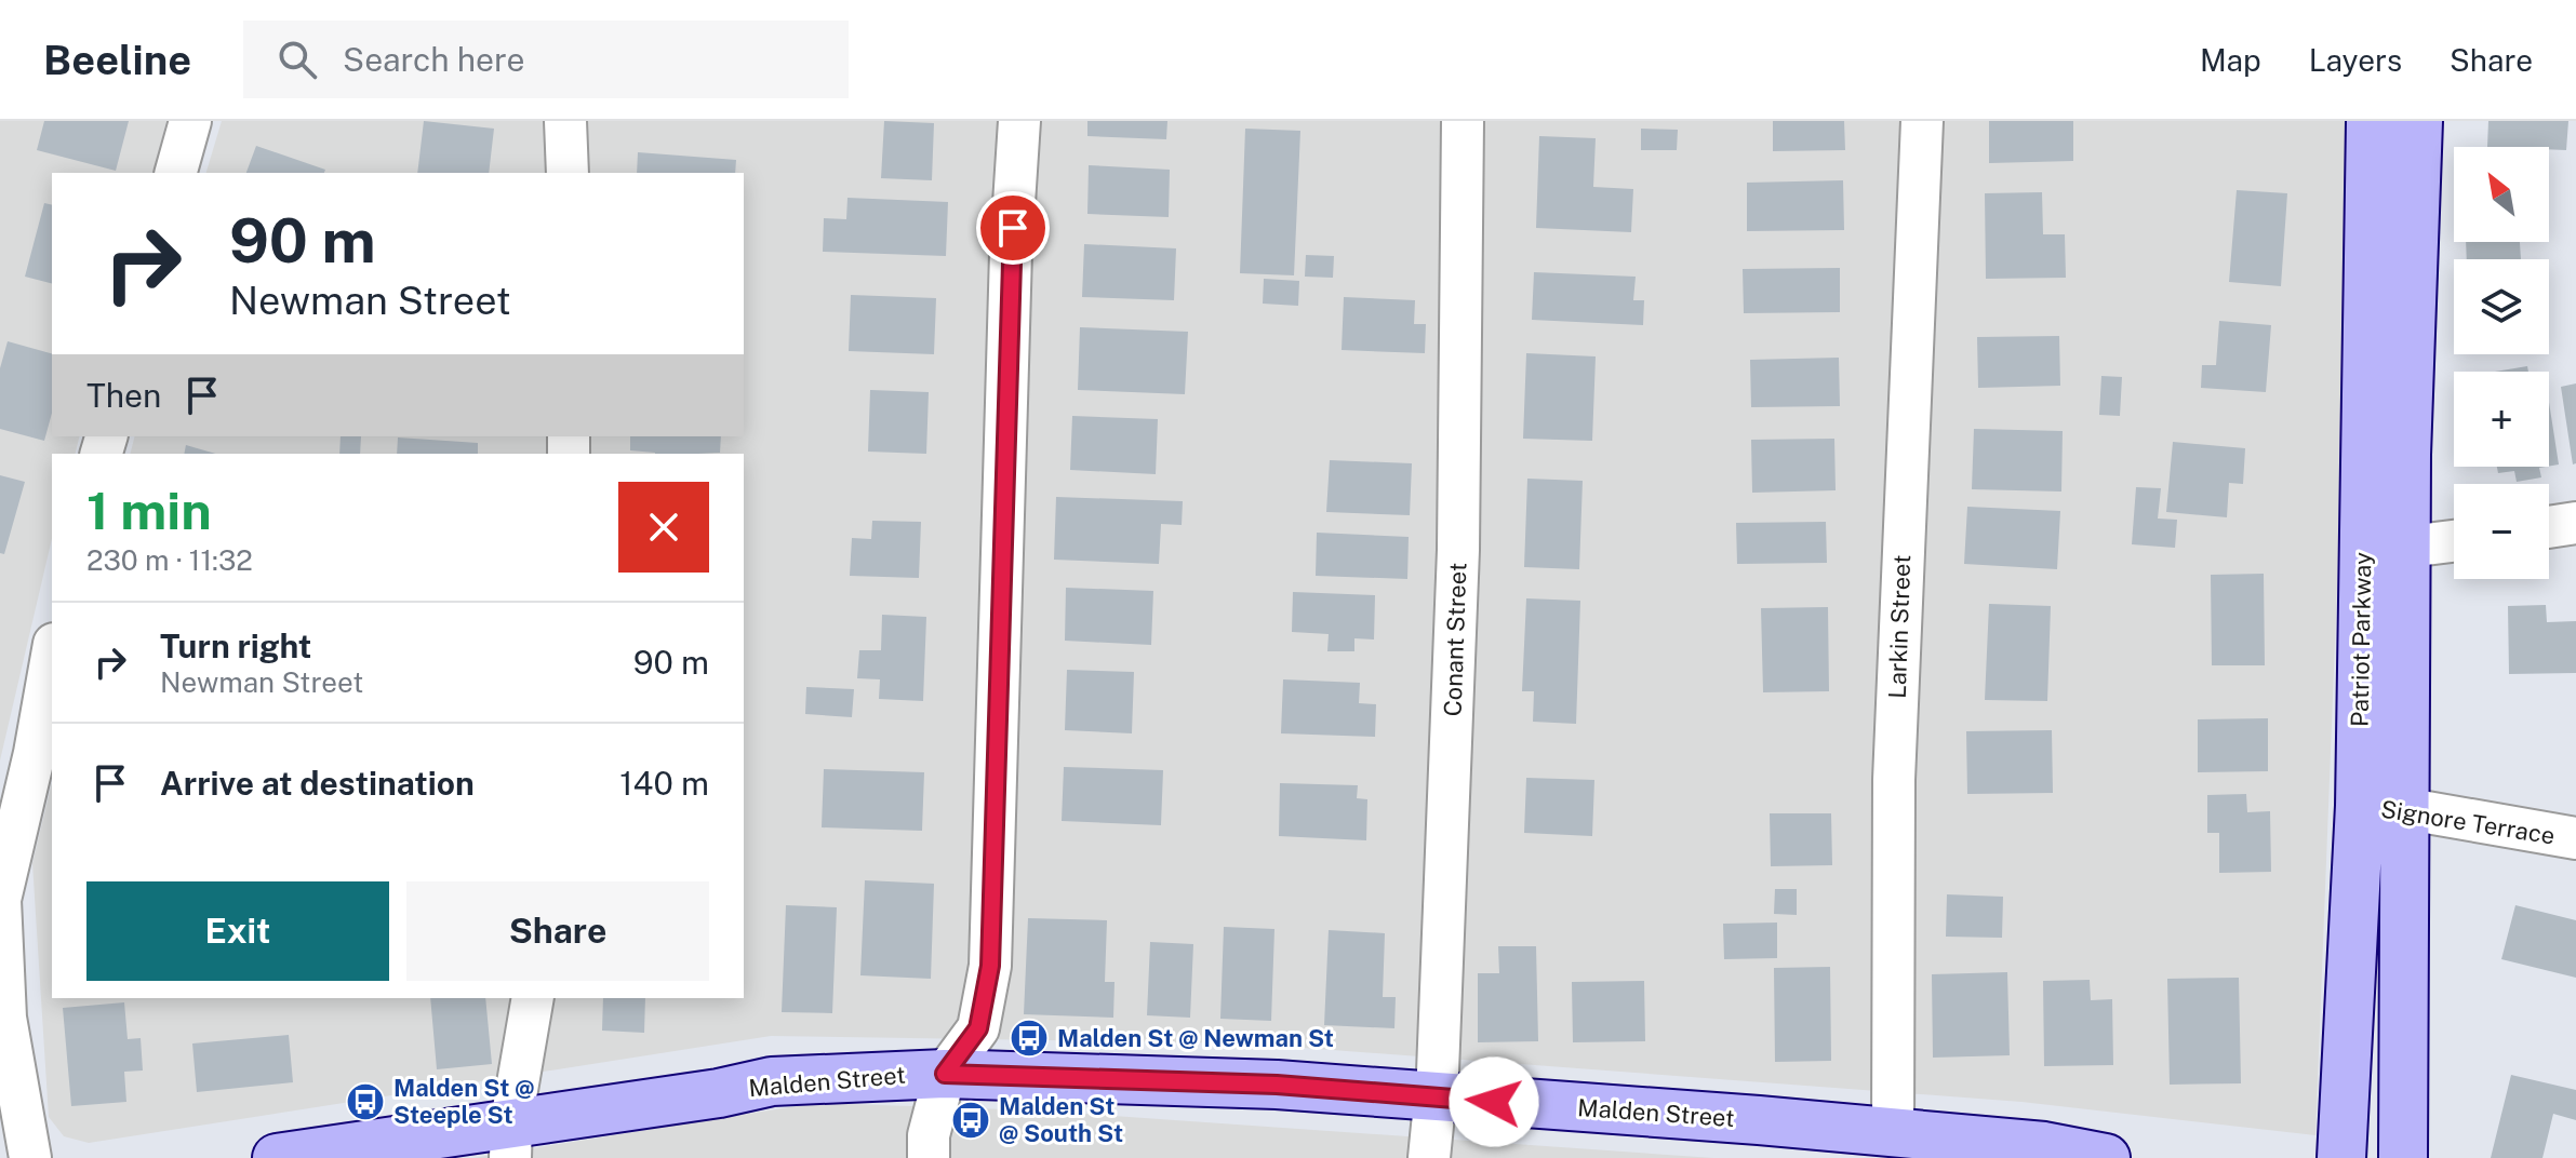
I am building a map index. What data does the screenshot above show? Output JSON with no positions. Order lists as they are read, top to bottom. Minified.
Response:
{"streets":{"street":["Larkin Street","Conant Street","Patriot Parkway","Signore Terrace","Malden Street"]},"crossings":[["Larkin Street","Malden Street"],["Conant Street","Malden Street"],["Patriot Parkway","Signore Terrace"]],"places":{"bus stop":["Malden St @ Newman St","Malden St @ Steeple St","Malden St @ South St"]},"north":"top left","page":{"header":"Beeline","search":"Search here","nav":["Map","Layers","Share"],"map_buttons":["+","−"],"turn":["90 m","Newman Street"],"then":"Then","heading":["1 min","230 m · 11:32"],"list":[{"name":"Turn right","note":"Newman Street","value":"90 m"},{"name":"Arrive at destination","value":"140 m"}],"buttons":["Exit","Share"]}}
